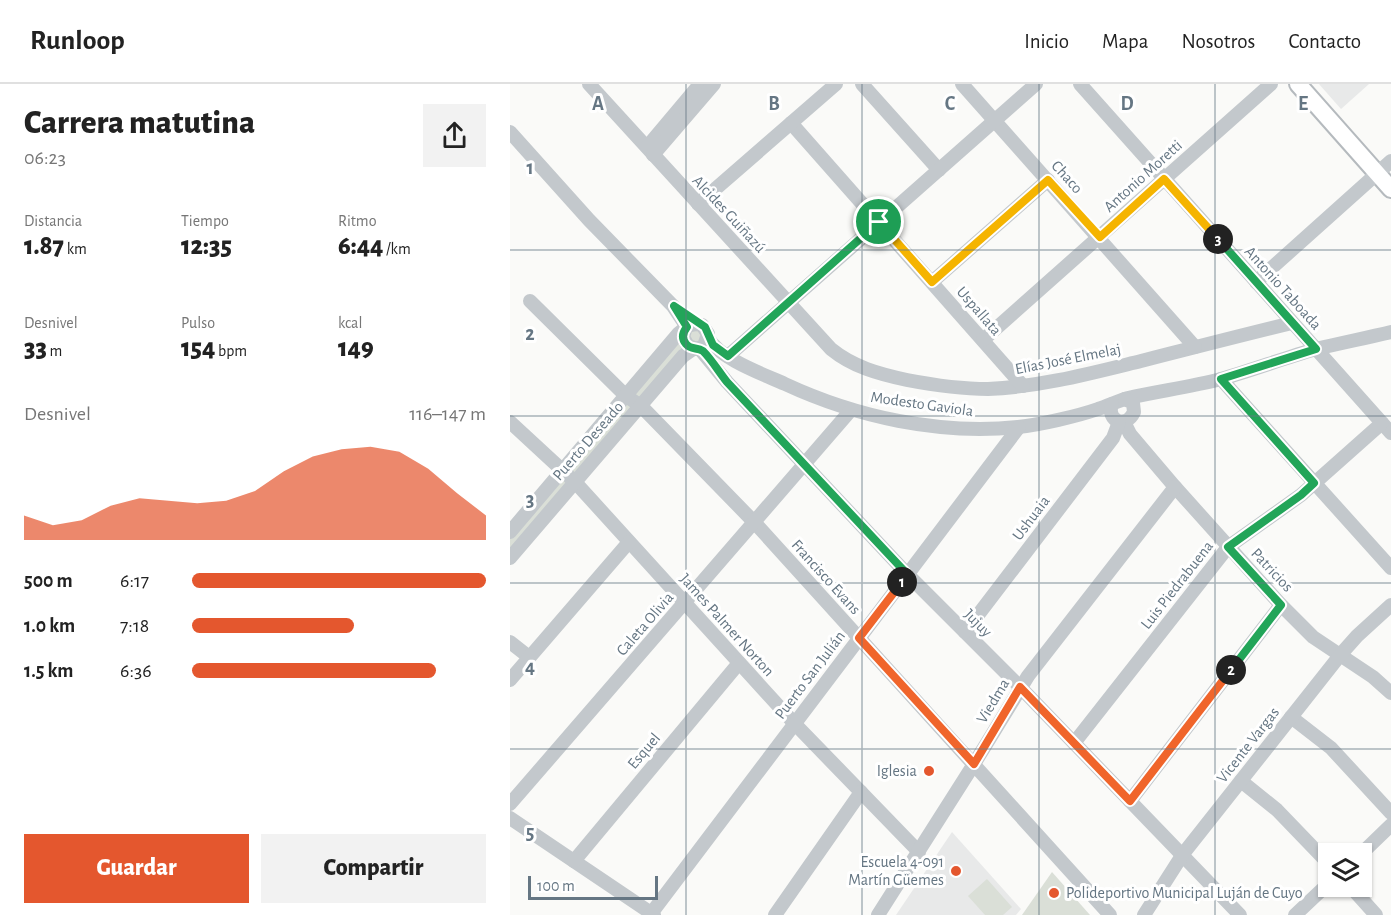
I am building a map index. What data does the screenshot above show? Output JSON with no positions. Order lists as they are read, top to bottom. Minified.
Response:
{"streets":{"street":["Antonio Moretti","Chaco","Alcides Guiñazú","Antonio Taboada","Uspallata","Elías José Elmelaj","Modesto Gaviola","Puerto Deseado","Ushuaia","Patricios","Francisco Evans","Luis Piedrabuena","Jujuy","Caleta Olivia","James Palmer Norton","Puerto San Julián","Viedma","Vicente Vargas","Esquel"]},"crossings":[["Antonio Moretti","Chaco"],["Antonio Moretti","Antonio Taboada"],["Antonio Moretti","Uspallata"],["Chaco","Elías José Elmelaj"],["Alcides Guiñazú","Elías José Elmelaj"],["Antonio Taboada","Elías José Elmelaj"],["Antonio Taboada","Luis Piedrabuena"],["Uspallata","Elías José Elmelaj"],["Modesto Gaviola","Puerto Deseado"],["Modesto Gaviola","Ushuaia"],["Modesto Gaviola","Patricios"],["Modesto Gaviola","Jujuy"],["Modesto Gaviola","Caleta Olivia"],["Modesto Gaviola","Puerto San Julián"],["Puerto Deseado","Francisco Evans"],["Puerto Deseado","Jujuy"],["Puerto Deseado","James Palmer Norton"],["Ushuaia","Patricios"],["Ushuaia","Jujuy"],["Patricios","Luis Piedrabuena"],["Patricios","Viedma"],["Patricios","Vicente Vargas"],["Francisco Evans","Caleta Olivia"],["Francisco Evans","Puerto San Julián"],["Francisco Evans","Viedma"],["Luis Piedrabuena","Jujuy"],["Jujuy","Caleta Olivia"],["Jujuy","Puerto San Julián"],["Jujuy","Viedma"],["Jujuy","Vicente Vargas"],["Caleta Olivia","James Palmer Norton"],["James Palmer Norton","Puerto San Julián"],["James Palmer Norton","Viedma"],["James Palmer Norton","Esquel"]],"places":["Iglesia","Escuela 4-091 Martín Güemes","Polideportivo Municipal Luján de Cuyo"],"scale_bar":"100 m","page":{"header":"Runloop","nav":["Inicio","Mapa","Nosotros","Contacto"],"heading":["Carrera matutina","06:23"],"stats":[["Distancia","1.87 km"],["Tiempo","12:35"],["Ritmo","6:44 /km"],["Desnivel","33 m"],["Pulso","154 bpm"],["kcal","149"]],"pins":["3","1","2"],"chart":["Desnivel","116–147 m"],"list":[{"name":"500 m","note":"6:17"},{"name":"1.0 km","note":"7:18"},{"name":"1.5 km","note":"6:36"}],"buttons":["Guardar","Compartir"],"scale":"100 m"},"grid":{"columns":["A","B","C","D","E"],"rows":["1","2","3","4","5"]}}
